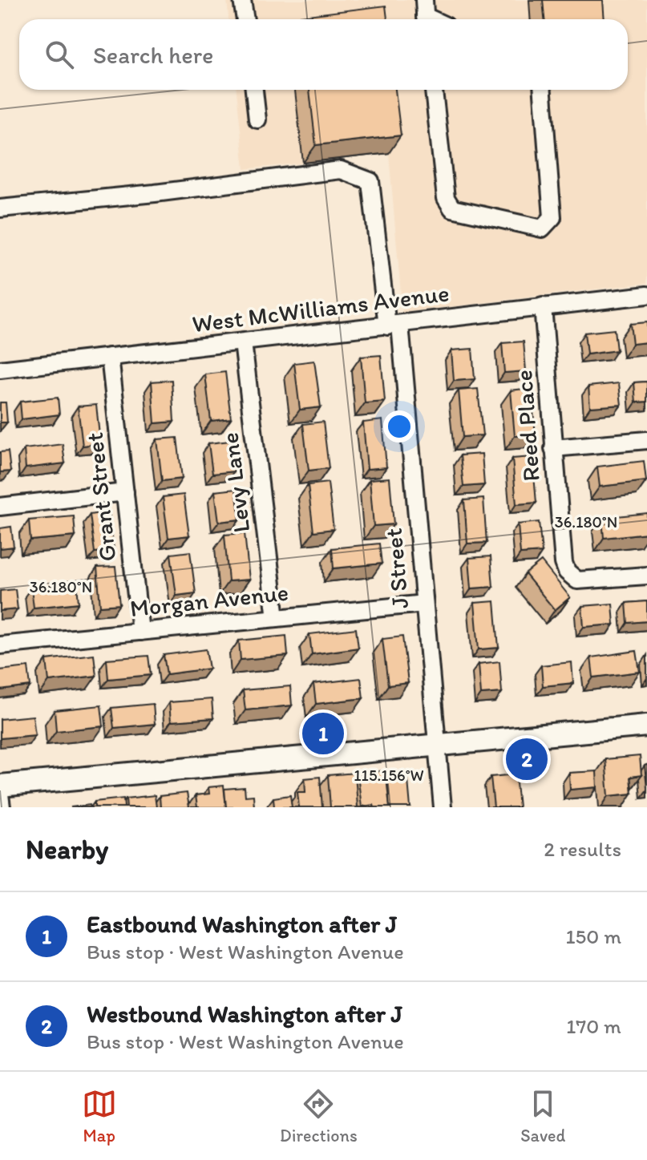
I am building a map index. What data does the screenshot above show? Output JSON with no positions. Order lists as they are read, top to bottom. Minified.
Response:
{"streets":{"street":["West McWilliams Avenue","Reed Place","Levy Lane","Grant Street","J Street","Morgan Avenue"]},"crossings":[["West McWilliams Avenue","Reed Place"],["West McWilliams Avenue","Levy Lane"],["West McWilliams Avenue","Grant Street"],["West McWilliams Avenue","J Street"],["Levy Lane","Morgan Avenue"],["Grant Street","Morgan Avenue"],["J Street","Morgan Avenue"]],"page":{"search":"Search here","pins":["1","2"],"heading":["Nearby","2 results"],"list":[{"mark":"1","name":"Eastbound Washington after J","note":"Bus stop · West Washington Avenue","value":"150 m"},{"mark":"2","name":"Westbound Washington after J","note":"Bus stop · West Washington Avenue","value":"170 m"}],"nav":["Map","Directions","Saved"]},"coordinates":["36.180°N","115.156°W"]}
